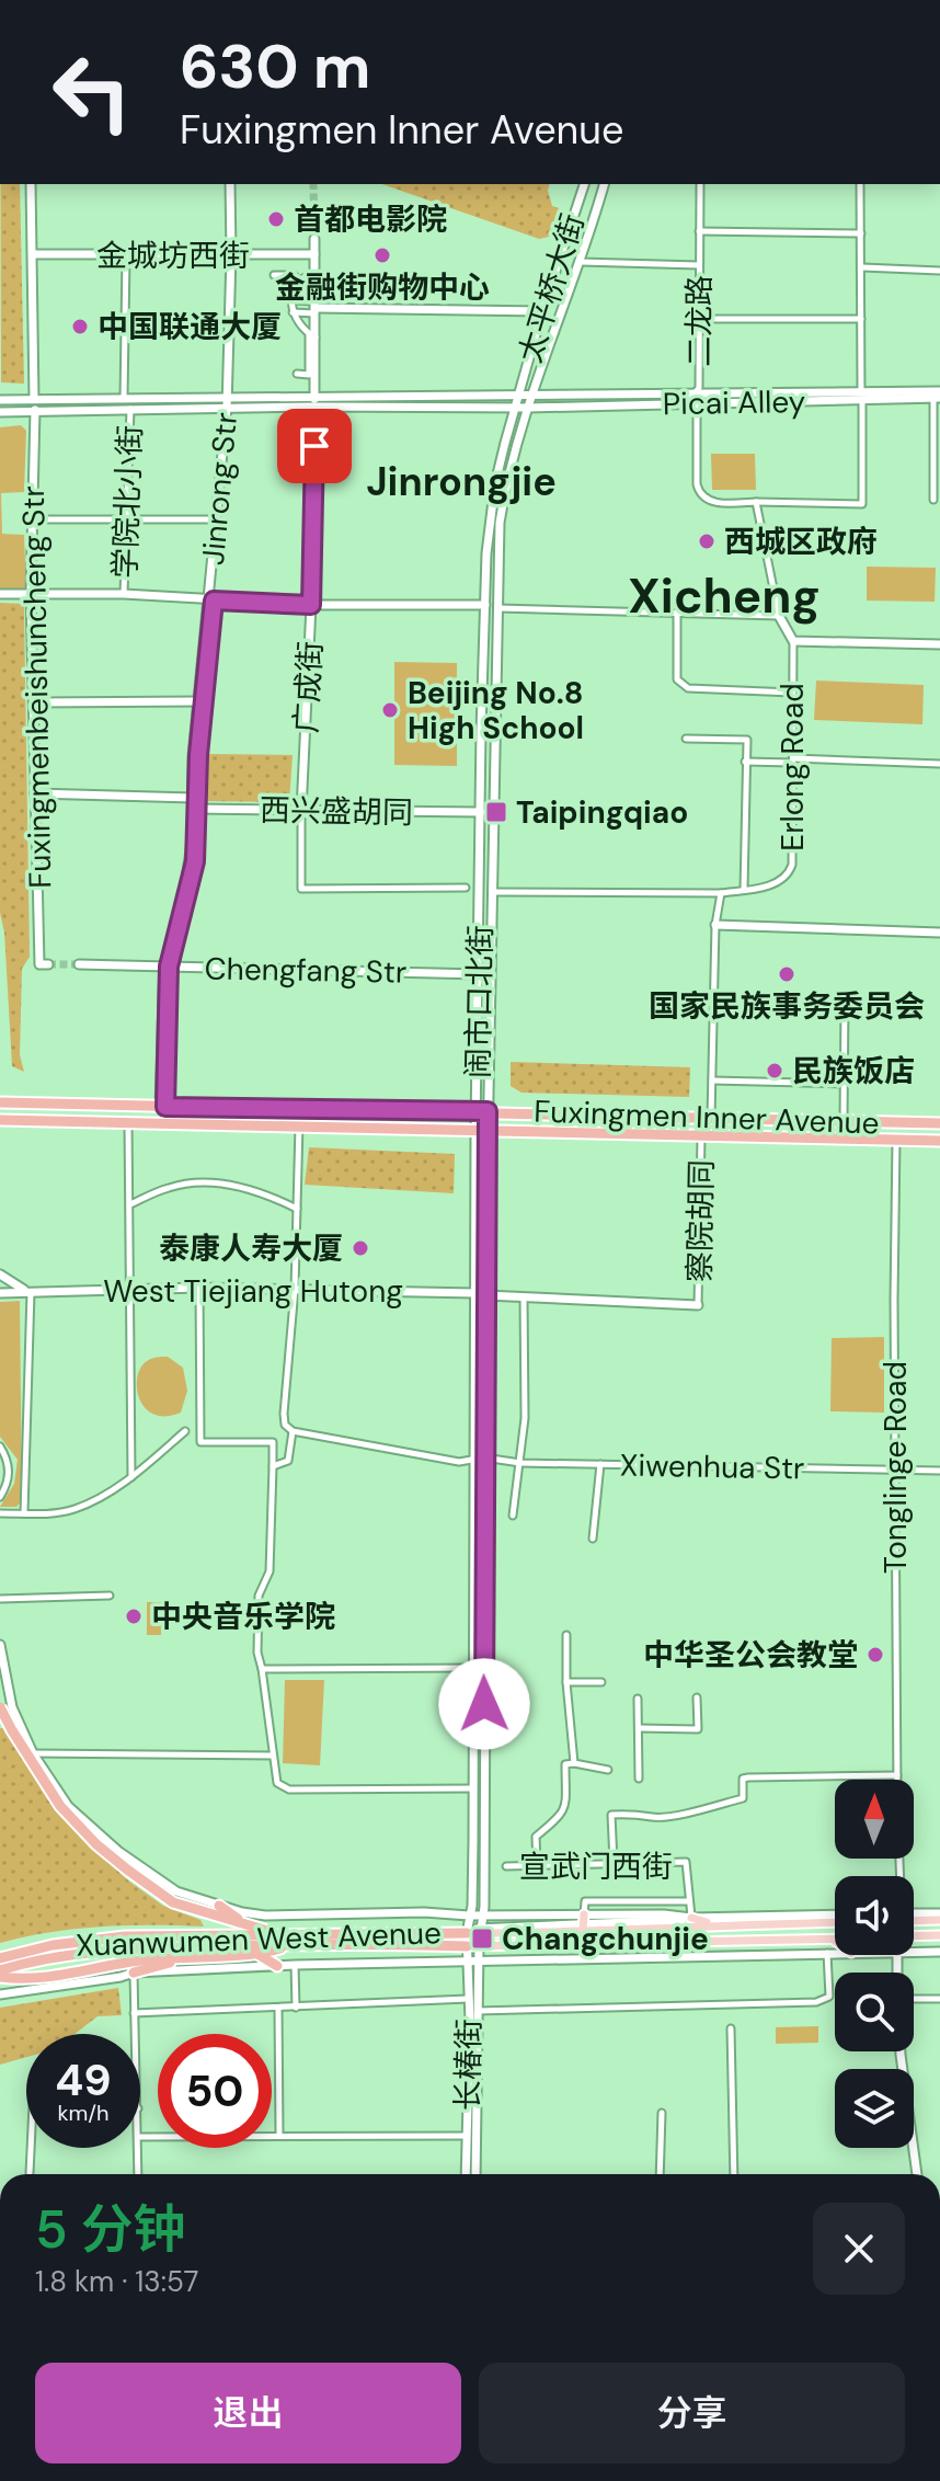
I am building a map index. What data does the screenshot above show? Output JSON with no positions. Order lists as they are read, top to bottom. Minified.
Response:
{"streets":{"highway":["Fuxingmen Inner Avenue","Xuanwumen West Avenue"],"main road":["金城坊西街","太平桥大街","Picai Alley","Jinrong Str","Fuxingmenbeishuncheng Str","广成街","西兴盛胡同","Chengfang Str","闹市口北街","West Tiejiang Hutong","长椿街"],"street":["二龙路","学院北小街","Erlong Road","察院胡同","Xiwenhua Str","Tonglinge Road","宣武门西街"]},"crossings":[["金城坊西街","Jinrong Str"],["金城坊西街","广成街"],["太平桥大街","Picai Alley"],["太平桥大街","闹市口北街"],["二龙路","Picai Alley"],["Picai Alley","广成街"],["Picai Alley","闹市口北街"],["Jinrong Str","西兴盛胡同"],["Jinrong Str","Chengfang Str"],["Jinrong Str","Fuxingmen Inner Avenue"],["广成街","西兴盛胡同"],["Erlong Road","闹市口北街"],["西兴盛胡同","闹市口北街"],["Chengfang Str","闹市口北街"],["闹市口北街","Fuxingmen Inner Avenue"],["Fuxingmen Inner Avenue","察院胡同"],["Fuxingmen Inner Avenue","Tonglinge Road"],["察院胡同","West Tiejiang Hutong"],["West Tiejiang Hutong","长椿街"],["Xiwenhua Str","Tonglinge Road"],["Xiwenhua Str","长椿街"],["宣武门西街","Xuanwumen West Avenue"],["Xuanwumen West Avenue","长椿街"]],"districts":["Jinrongjie","Xicheng"],"places":{"other":["首都电影院","金融街购物中心","中国联通大厦","西城区政府","Beijing No.8 High School","国家民族事务委员会","民族饭店","泰康人寿大厦","中央音乐学院","中华圣公会教堂"],"transit":["Taipingqiao","Changchunjie"]},"north":"top","page":{"turn":["630 m","Fuxingmen Inner Avenue"],"speed":"49 km/h","limit":"50","heading":["5 分钟","1.8 km · 13:57"],"buttons":["退出","分享"]}}
